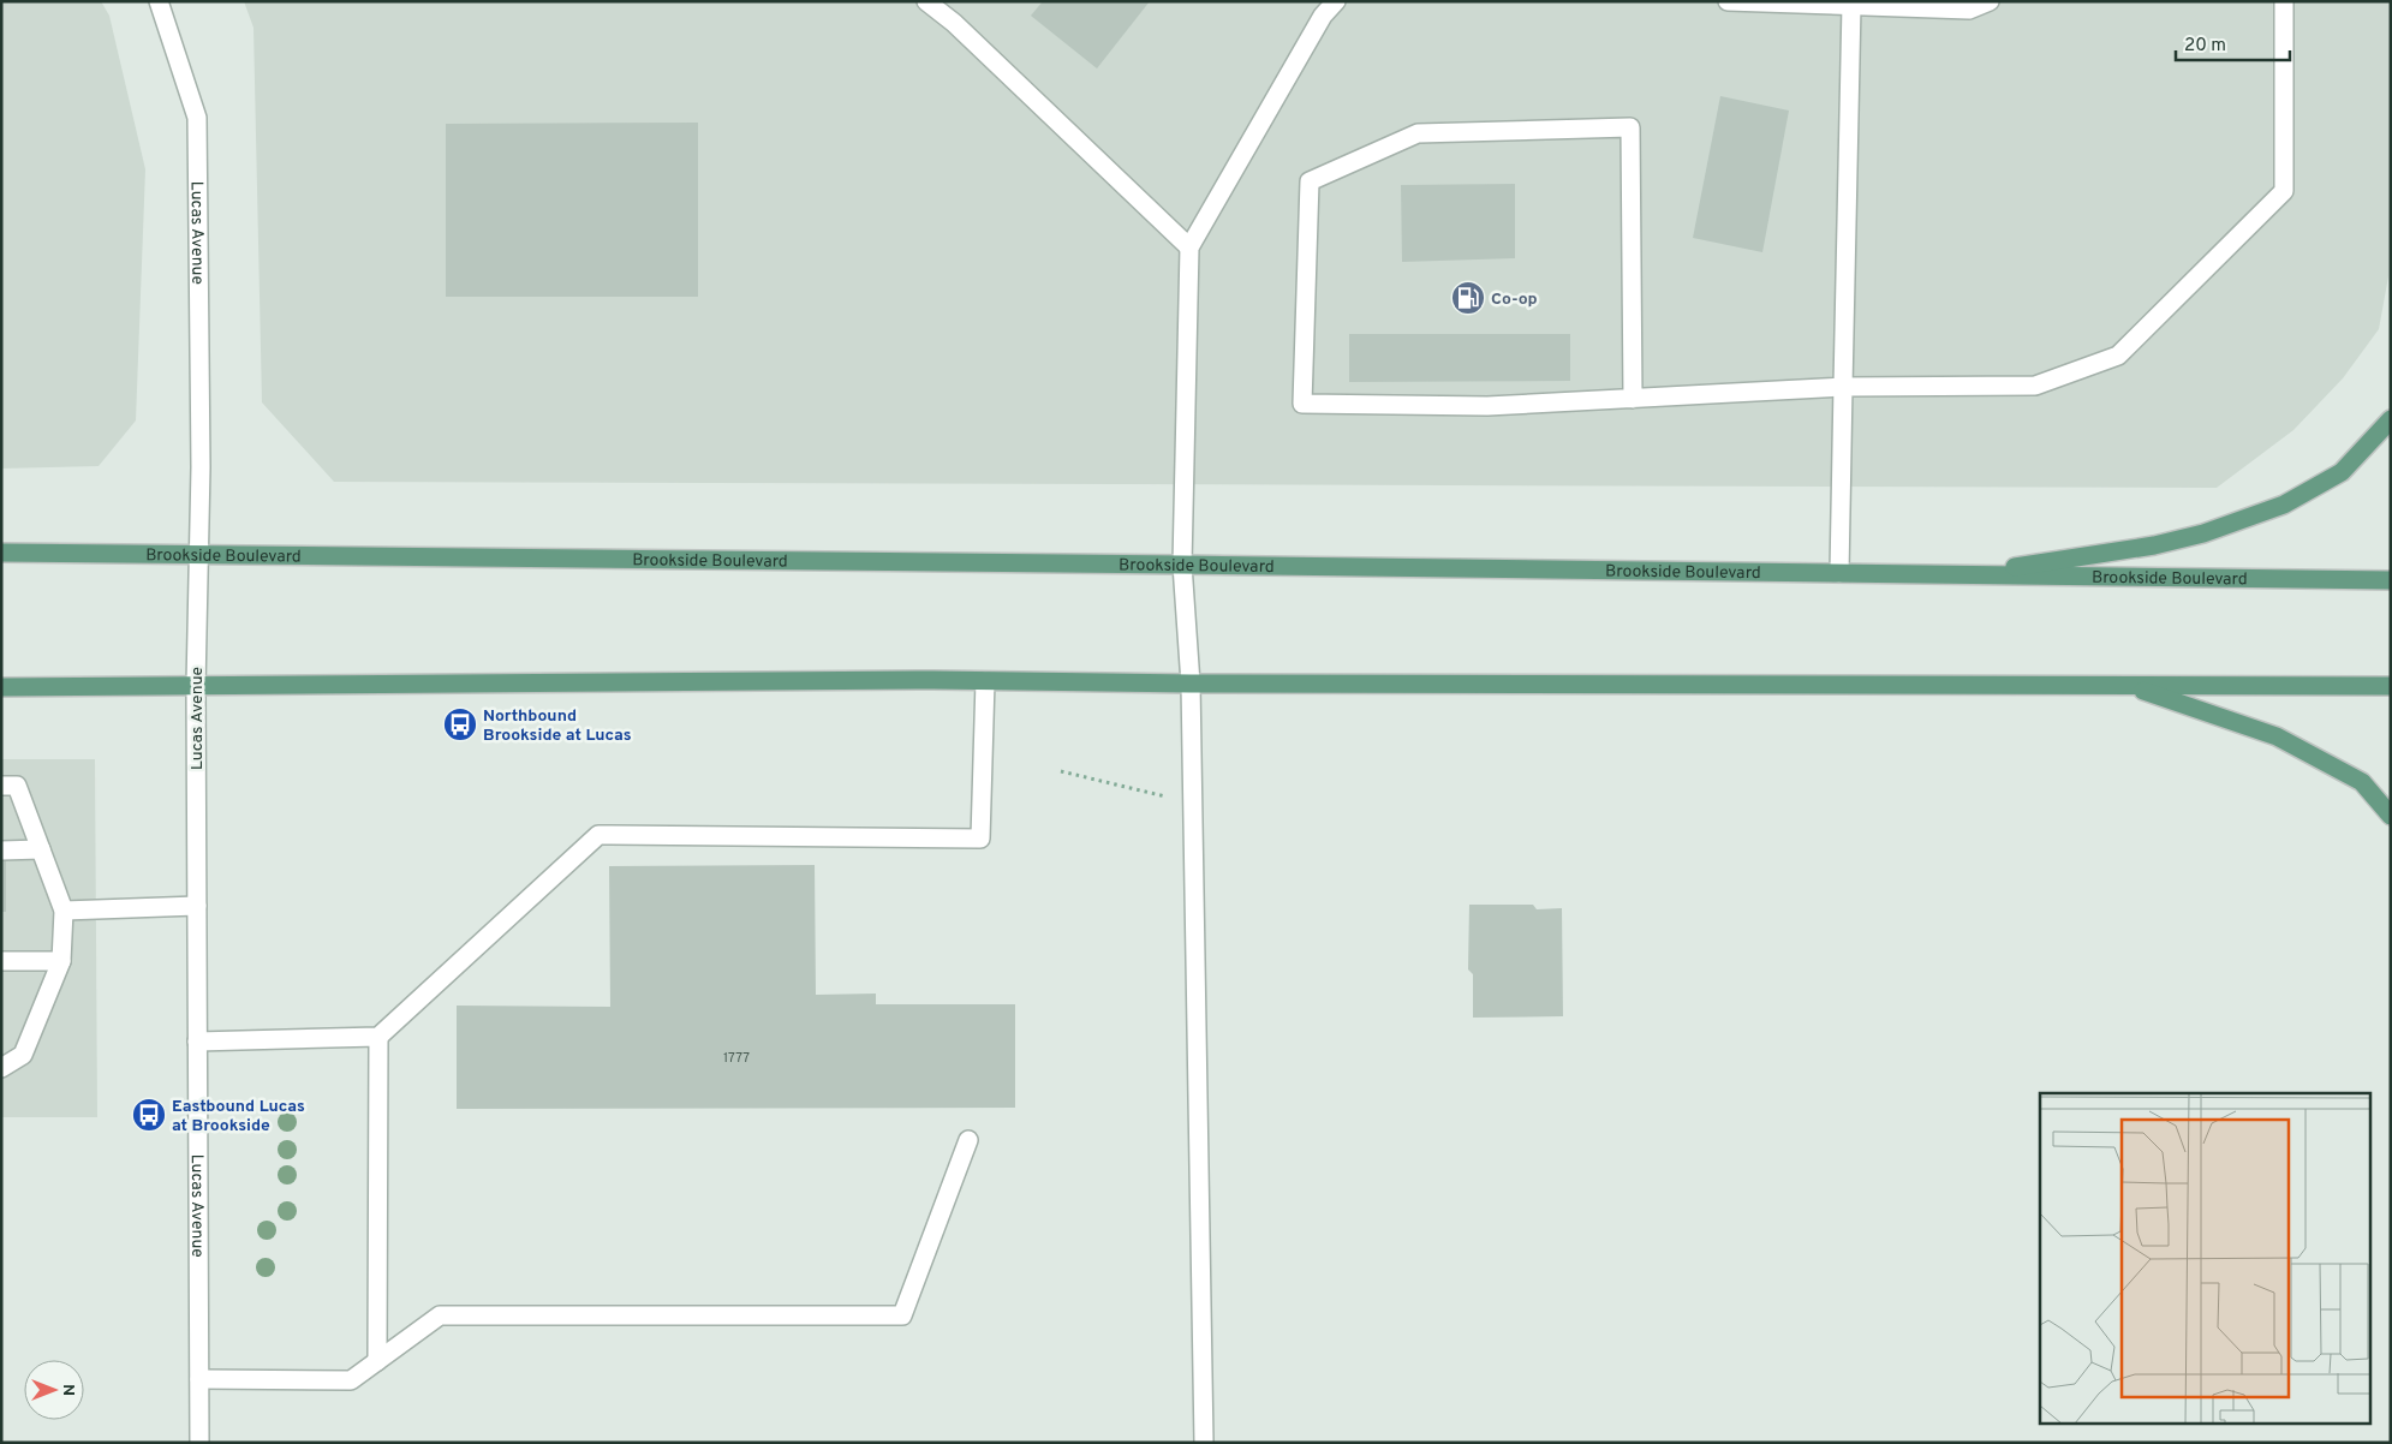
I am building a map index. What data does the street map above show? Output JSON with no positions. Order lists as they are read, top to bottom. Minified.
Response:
{"streets":{"main road":["Brookside Boulevard"],"street":["Lucas Avenue"]},"crossings":[["Lucas Avenue","Brookside Boulevard"]],"places":{"fuel station":["Co-op"],"bus stop":["Northbound Brookside at Lucas","Eastbound Lucas at Brookside"]},"house_numbers":["1777"],"scale_bar":"20 m","north":"right"}
